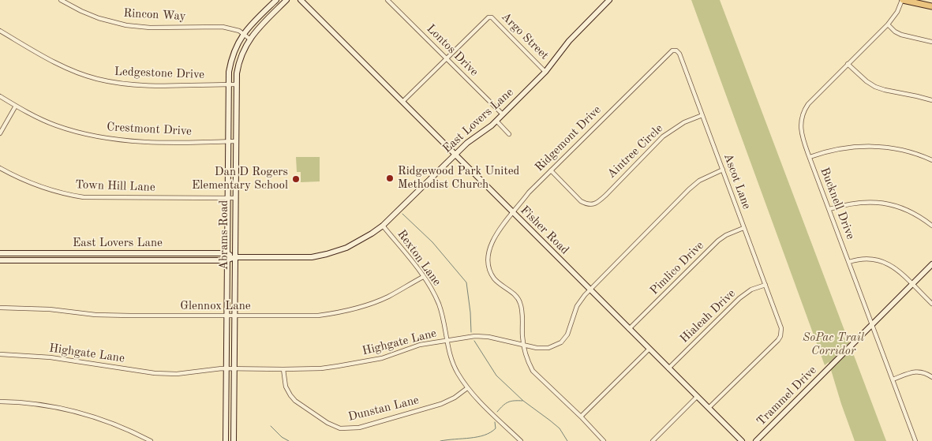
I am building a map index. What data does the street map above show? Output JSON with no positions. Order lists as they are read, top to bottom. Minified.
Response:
{"streets":{"main road":["East Lovers Lane","Fisher Road","Abrams Road","Trammel Drive"],"street":["Rincon Way","Argo Street","Lontos Drive","Ledgestone Drive","Crestmont Drive","Ridgemont Drive","Aintree Circle","Ascot Lane","Town Hill Lane","Bucknell Drive","Rexton Lane","Pimlico Drive","Glennox Lane","Hialeah Drive","Highgate Lane","Dunstan Lane"]},"crossings":[["Rincon Way","Abrams Road"],["Argo Street","Lontos Drive"],["Argo Street","East Lovers Lane"],["Lontos Drive","East Lovers Lane"],["Ledgestone Drive","Abrams Road"],["East Lovers Lane","Fisher Road"],["East Lovers Lane","Abrams Road"],["East Lovers Lane","Rexton Lane"],["Crestmont Drive","Abrams Road"],["Ridgemont Drive","Aintree Circle"],["Ridgemont Drive","Ascot Lane"],["Ridgemont Drive","Fisher Road"],["Ridgemont Drive","Highgate Lane"],["Aintree Circle","Ascot Lane"],["Ascot Lane","Fisher Road"],["Ascot Lane","Pimlico Drive"],["Ascot Lane","Hialeah Drive"],["Ascot Lane","Highgate Lane"],["Town Hill Lane","Abrams Road"],["Bucknell Drive","Trammel Drive"],["Fisher Road","Pimlico Drive"],["Fisher Road","Hialeah Drive"],["Fisher Road","Highgate Lane"],["Abrams Road","Glennox Lane"],["Abrams Road","Highgate Lane"],["Rexton Lane","Glennox Lane"],["Rexton Lane","Highgate Lane"],["Rexton Lane","Dunstan Lane"],["Highgate Lane","Dunstan Lane"]],"parks":["SoPac Trail Corridor"],"places":["Ridgewood Park United Methodist Church","Dan D Rogers Elementary School"]}
